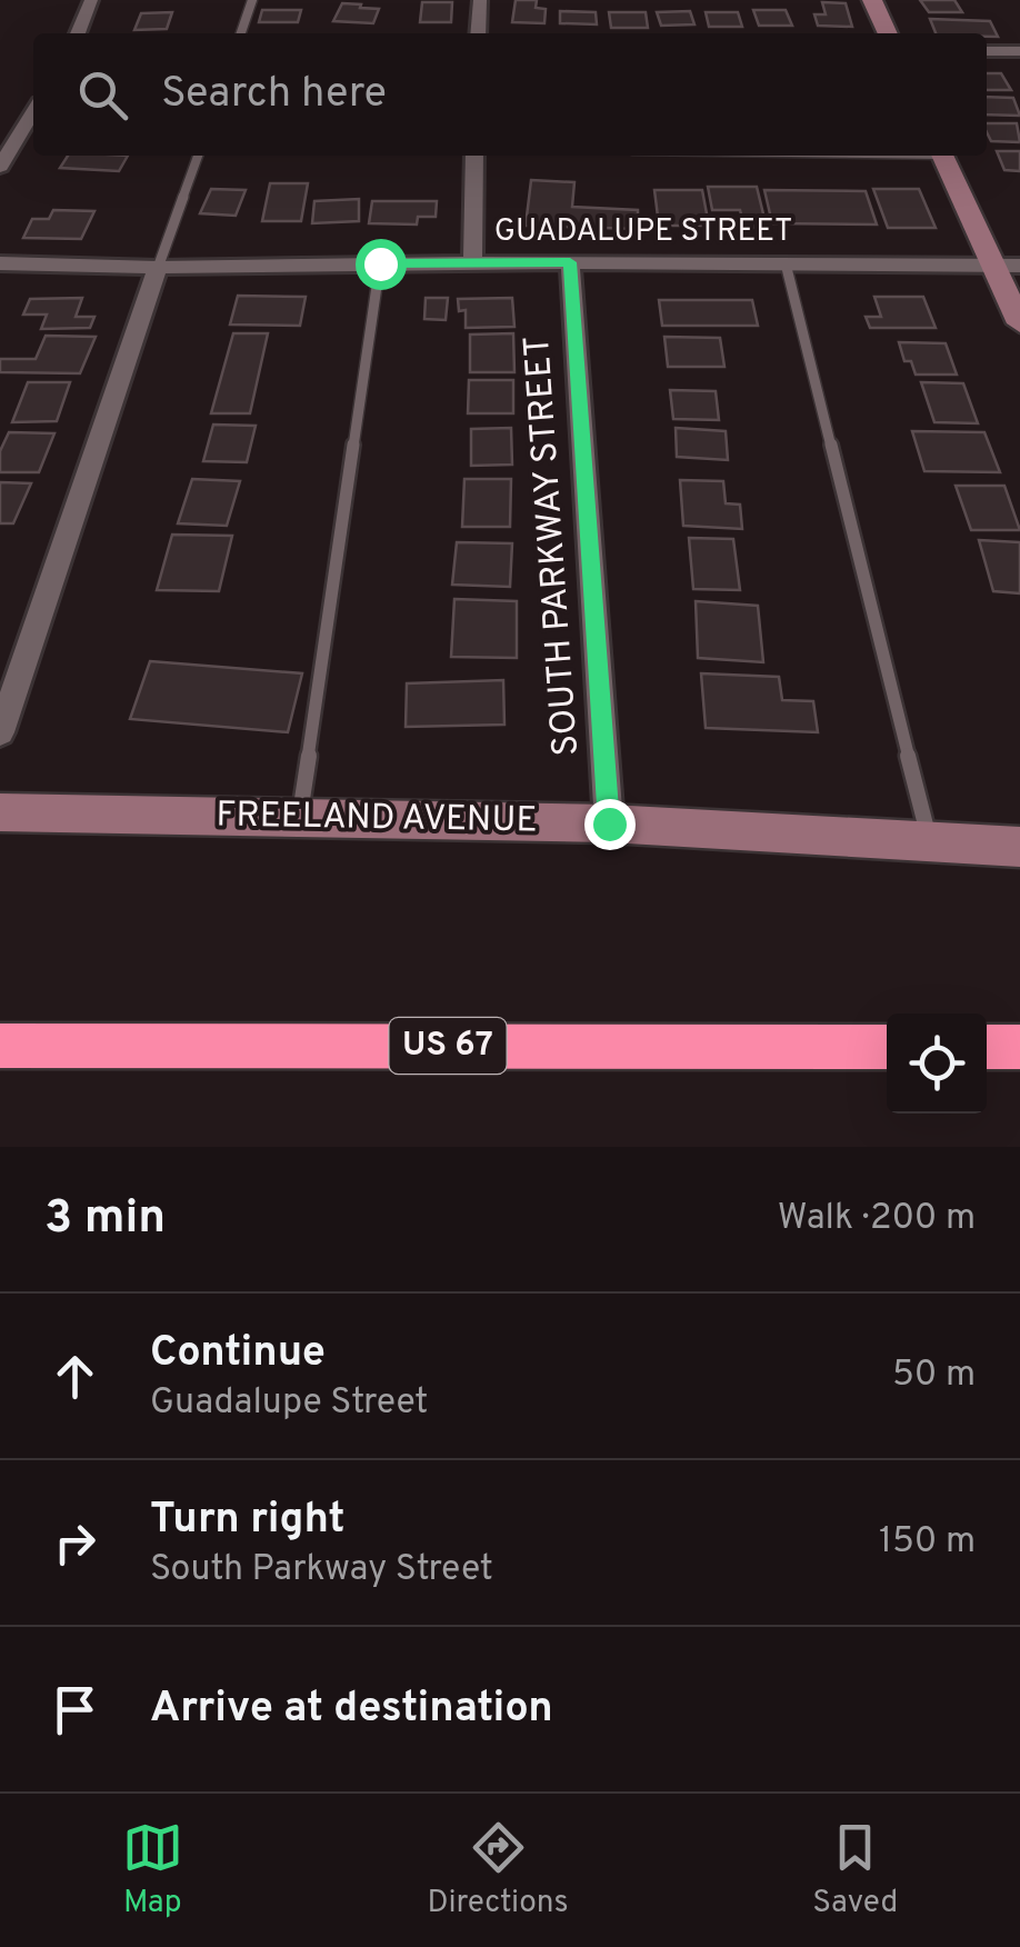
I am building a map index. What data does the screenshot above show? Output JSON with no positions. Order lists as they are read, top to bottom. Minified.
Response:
{"streets":{"highway":["US 67"],"main road":["FREELAND AVENUE"],"street":["GUADALUPE STREET","SOUTH PARKWAY STREET"]},"crossings":[["GUADALUPE STREET","SOUTH PARKWAY STREET"],["SOUTH PARKWAY STREET","FREELAND AVENUE"]],"page":{"search":"Search here","heading":["3 min","Walk · 200 m"],"list":[["Continue","Guadalupe Street","50 m"],["Turn right","South Parkway Street","150 m"],"Arrive at destination"],"nav":["Map","Directions","Saved"]}}
